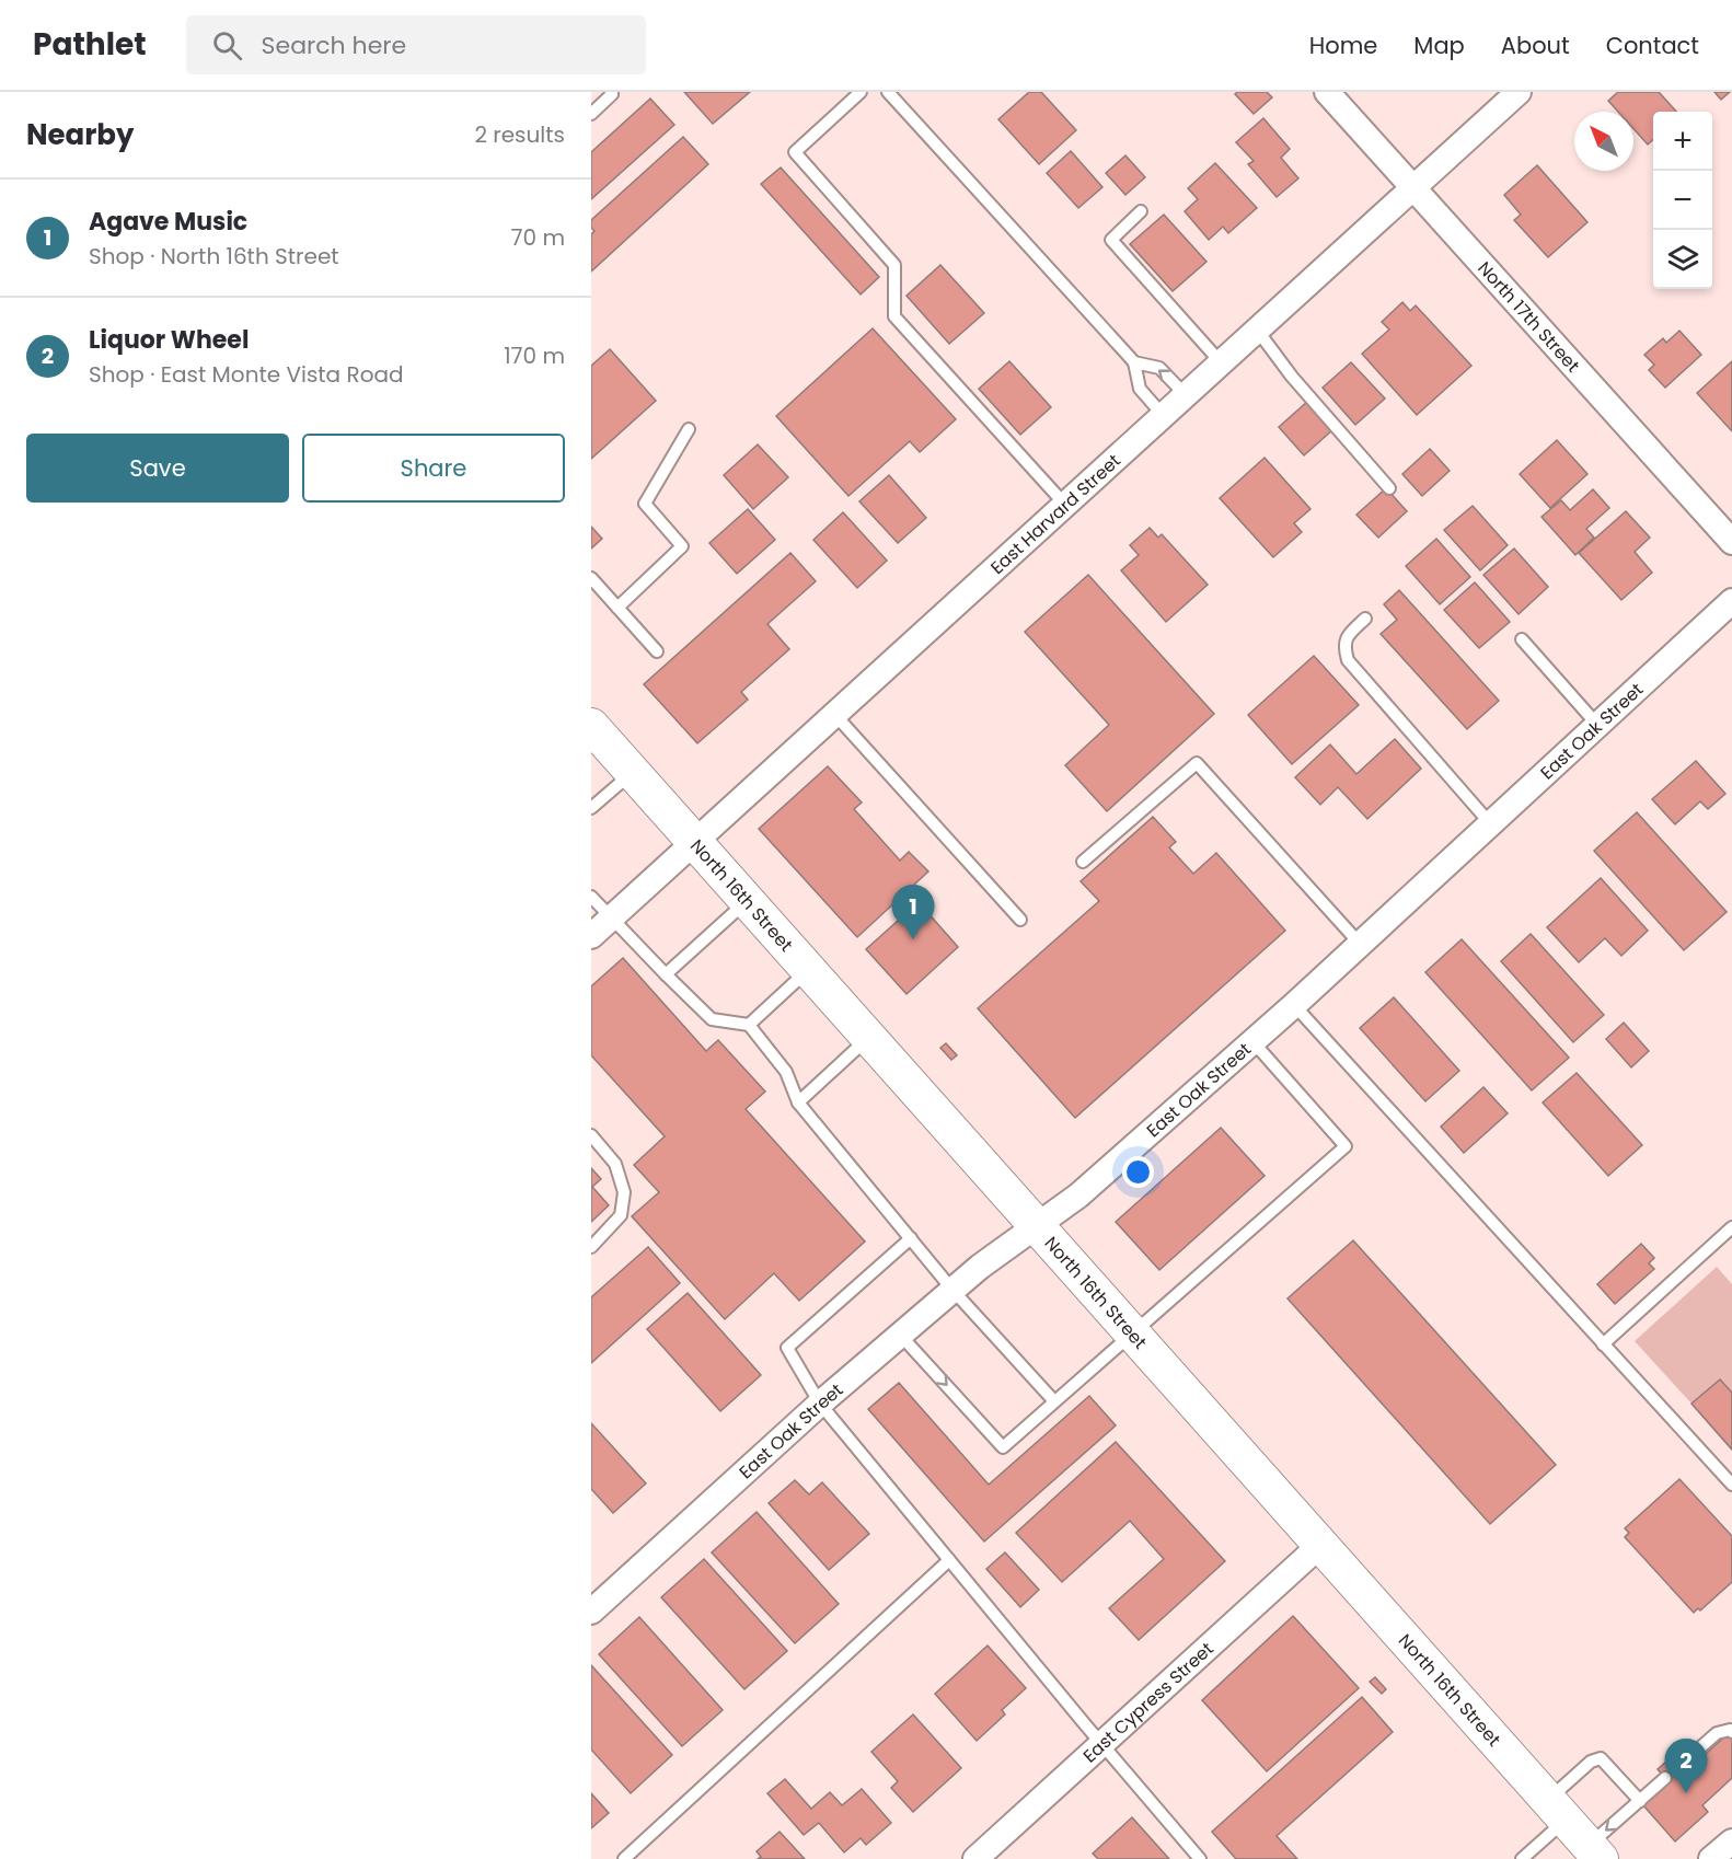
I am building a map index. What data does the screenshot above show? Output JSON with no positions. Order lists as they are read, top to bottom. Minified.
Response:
{"streets":{"main road":["North 16th Street"],"street":["North 17th Street","East Harvard Street","East Oak Street","East Cypress Street"]},"crossings":[["North 17th Street","East Harvard Street"],["East Harvard Street","North 16th Street"],["East Oak Street","North 16th Street"],["North 16th Street","East Cypress Street"]],"north":"top left","page":{"header":"Pathlet","search":"Search here","nav":["Home","Map","About","Contact"],"heading":["Nearby","2 results"],"map_buttons":["+","−"],"list":[{"mark":"1","name":"Agave Music","note":"Shop · North 16th Street","value":"70 m"},{"mark":"2","name":"Liquor Wheel","note":"Shop · East Monte Vista Road","value":"170 m"}],"buttons":["Save","Share"],"pins":["1","2"]}}
